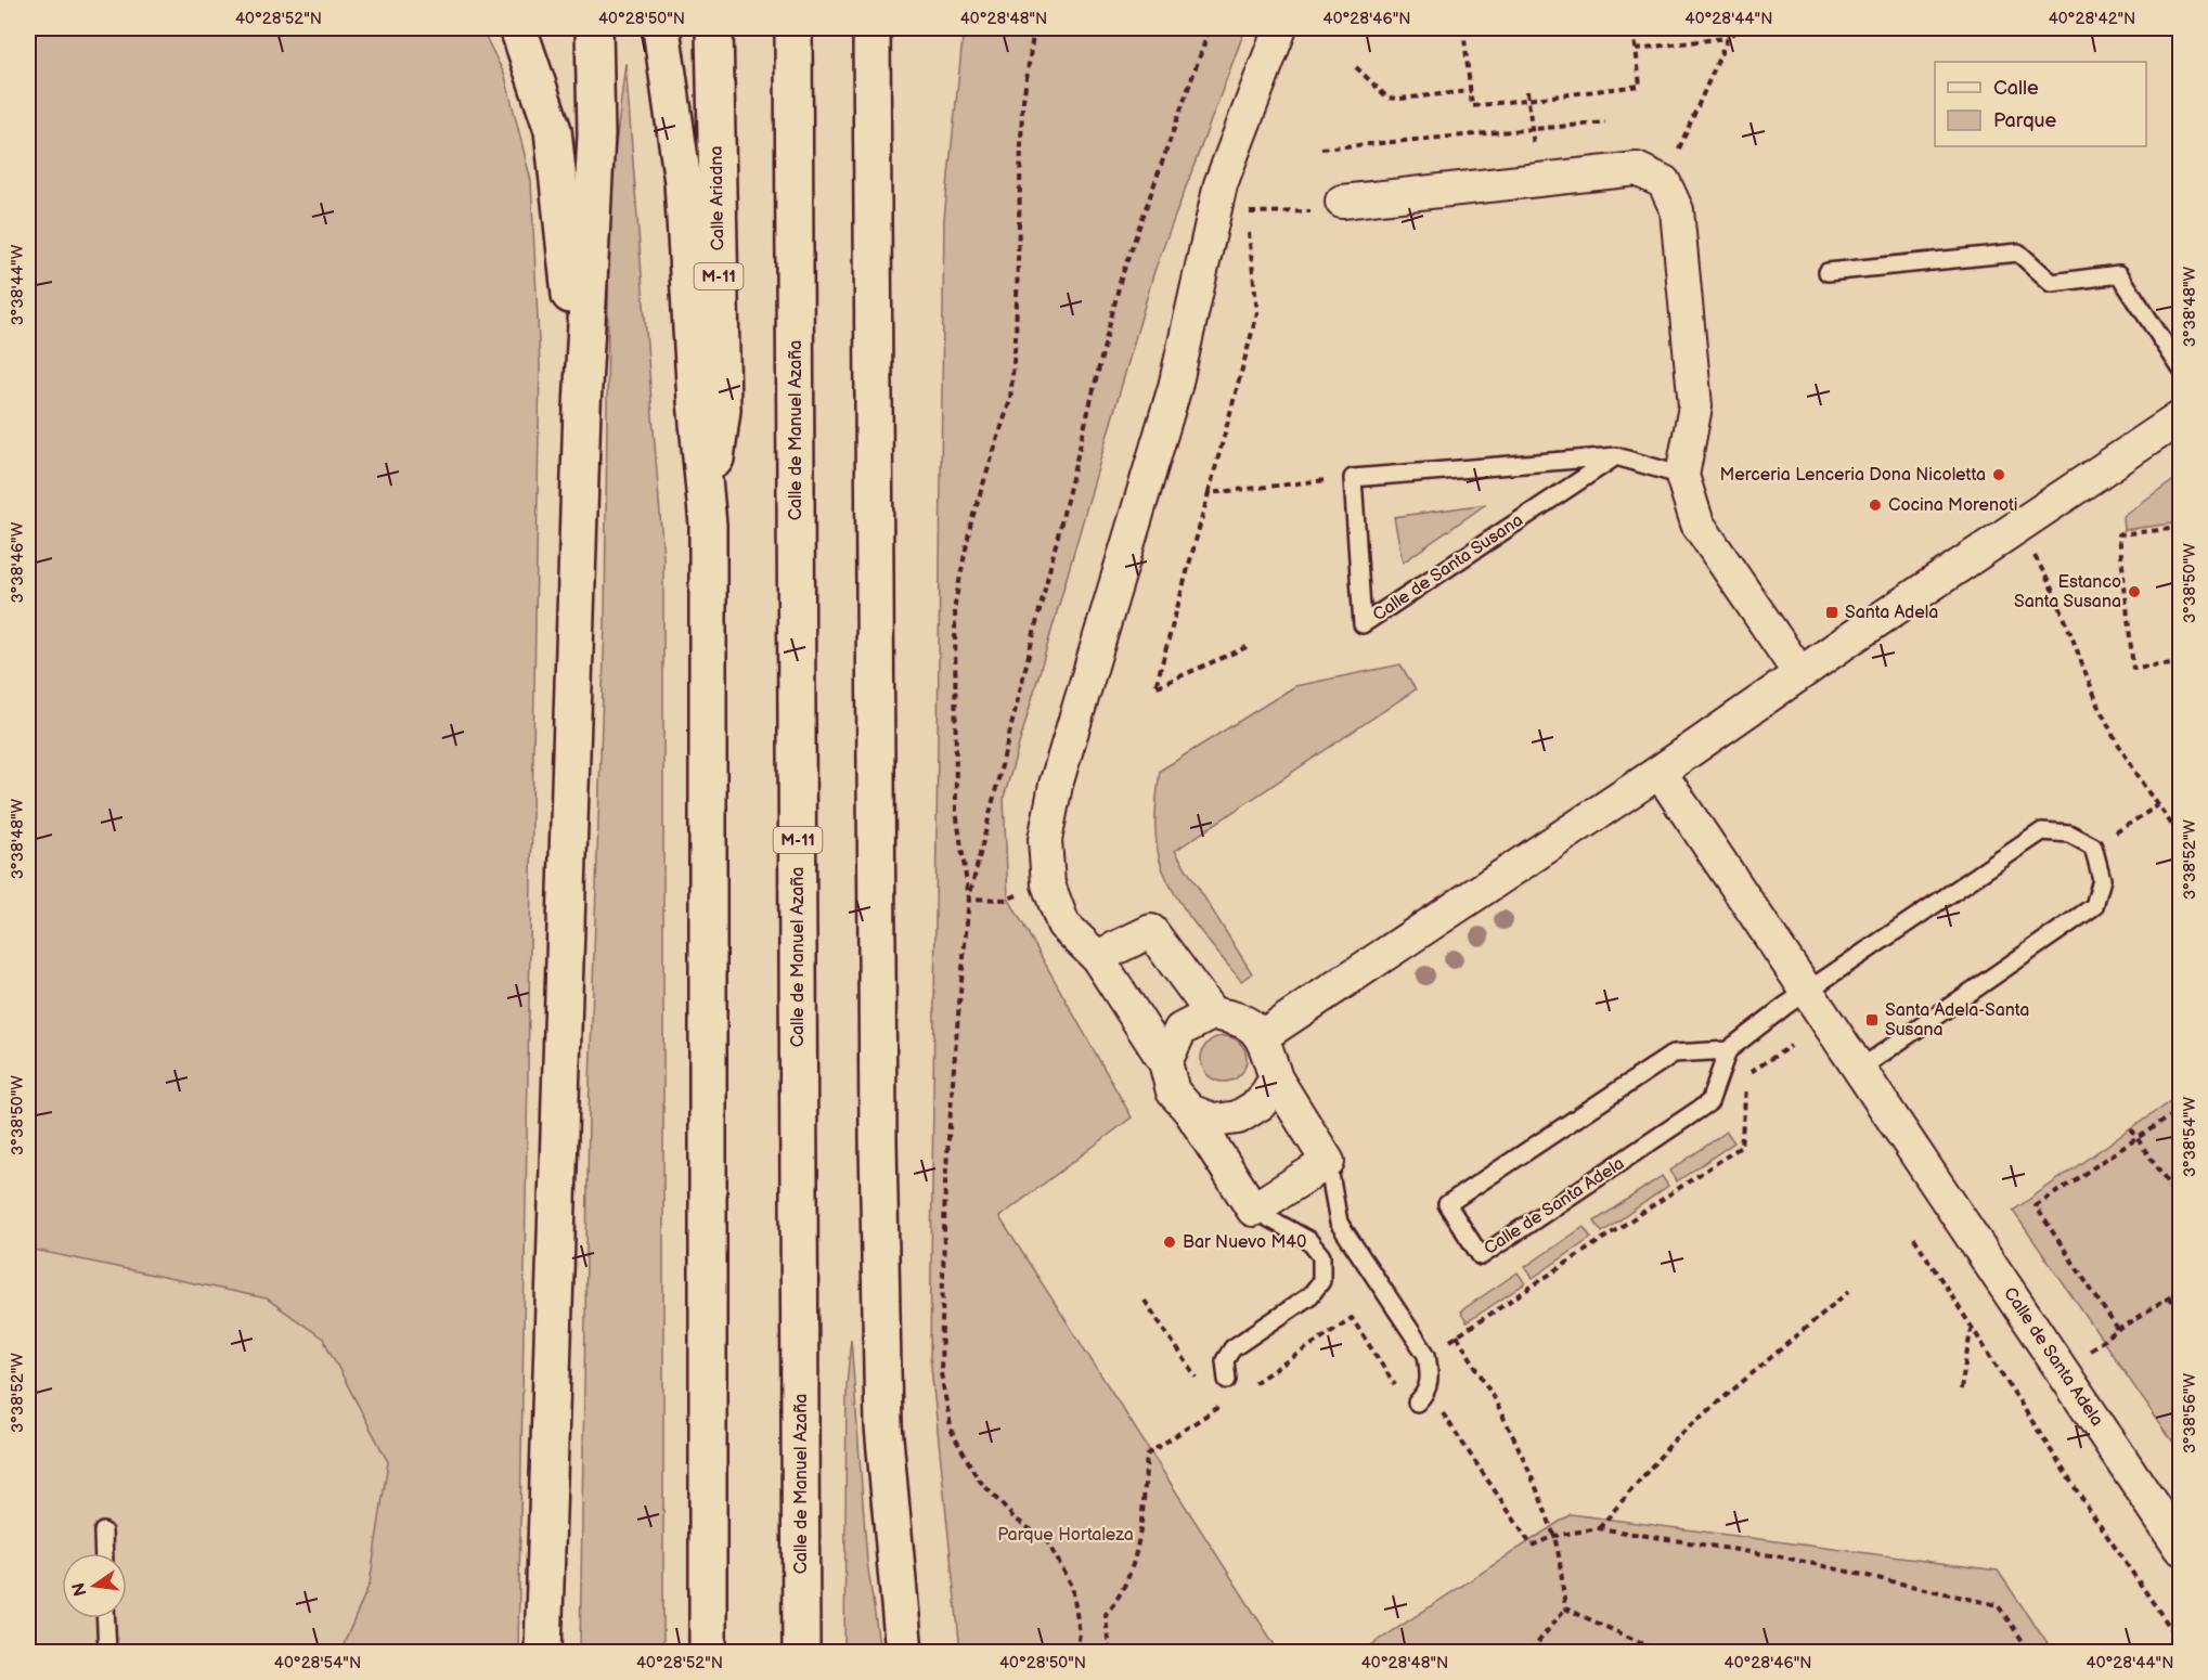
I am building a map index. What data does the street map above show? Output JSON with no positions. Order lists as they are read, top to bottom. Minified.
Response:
{"streets":{"highway":["Calle Ariadna","M-11","Calle de Manuel Azaña"],"street":["Calle de Santa Adela"],"lane":["Calle de Santa Susana"]},"crossings":[["Calle Ariadna","M-11"]],"parks":["Parque Hortaleza"],"places":{"other":["Merceria Lenceria Dona Nicoletta","Cocina Morenoti","Estanco Santa Susana","Bar Nuevo M40"],"transit":["Santa Adela","Santa Adela-Santa Susana"]},"legend":["Calle","Parque"],"north":"left","coordinates":["40°28'52\"N","40°28'50\"N","40°28'48\"N","40°28'46\"N","40°28'44\"N","40°28'42\"N","3°38'44\"W","3°38'48\"W","3°38'46\"W","3°38'50\"W","3°38'52\"W","3°38'54\"W","3°38'56\"W","40°28'54\"N"]}
